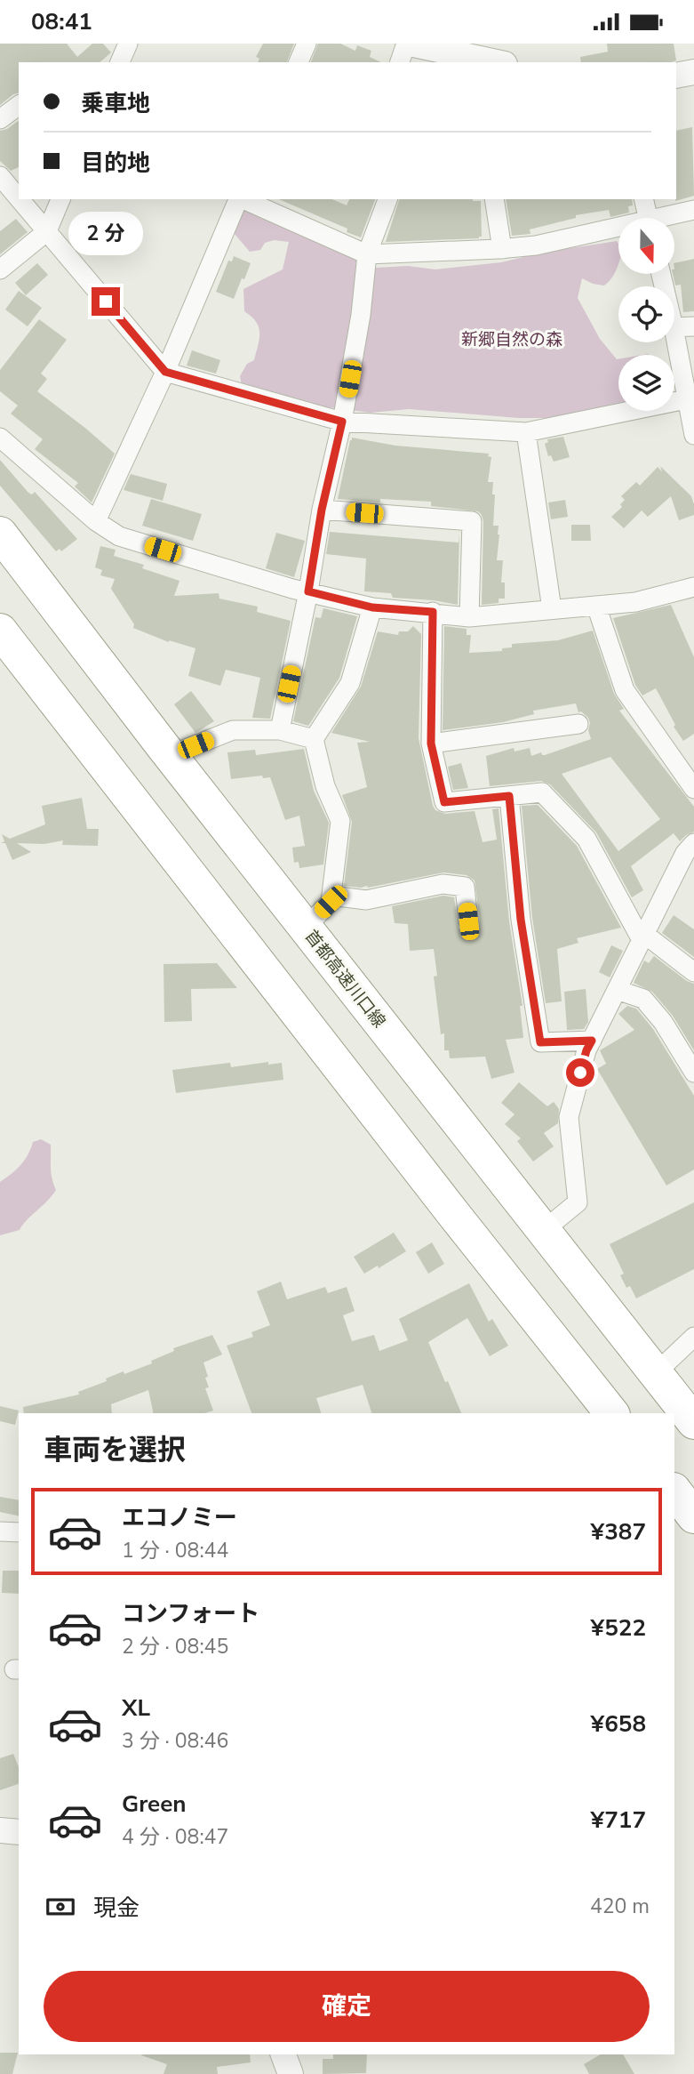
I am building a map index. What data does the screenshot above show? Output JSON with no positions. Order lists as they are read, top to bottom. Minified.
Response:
{"streets":{"highway":["首都高速川口線"]},"parks":["新郷自然の森"],"north":"bottom","page":{"status":"08:41","banner":["乗車地","目的地"],"bubble":"2 分","heading":"車両を選択","list":[{"name":"エコノミー","note":"1 分 · 08:44","value":"¥387"},{"name":"コンフォート","note":"2 分 · 08:45","value":"¥522"},{"name":"XL","note":"3 分 · 08:46","value":"¥658"},{"name":"Green","note":"4 分 · 08:47","value":"¥717"}],"pay":["現金","420 m"],"buttons":"確定"}}
